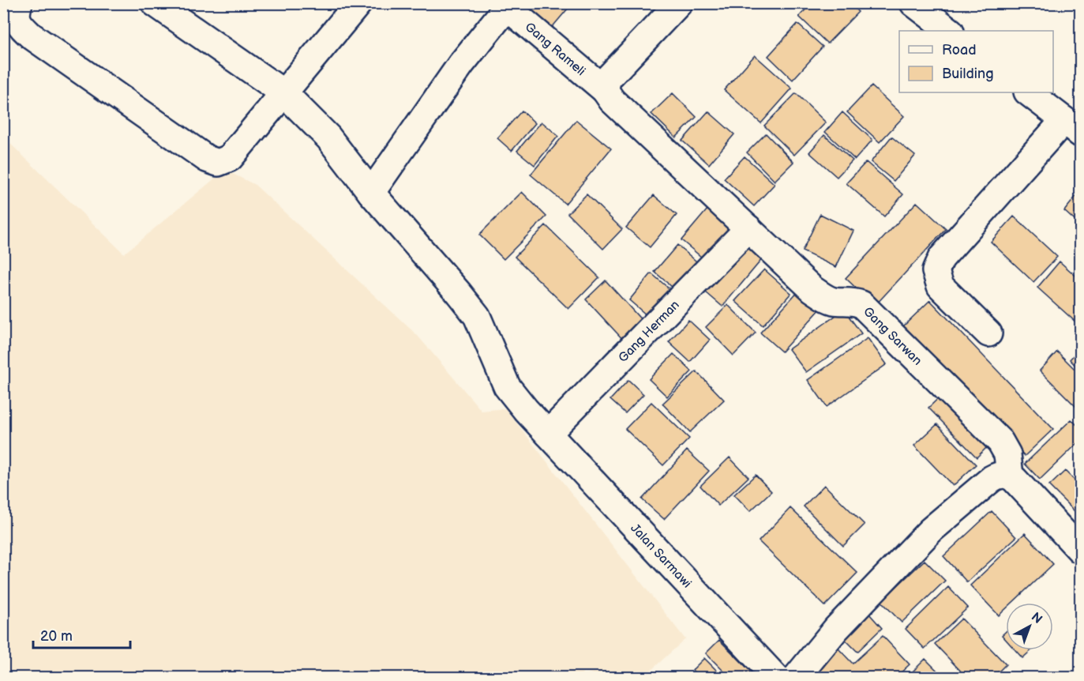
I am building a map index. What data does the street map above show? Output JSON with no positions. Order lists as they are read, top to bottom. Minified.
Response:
{"streets":{"street":["Gang Rameli","Gang Herman","Gang Sarwan","Jalan Sarmawi"]},"crossings":[["Gang Rameli","Gang Herman"],["Gang Rameli","Gang Sarwan"],["Gang Herman","Gang Sarwan"],["Gang Herman","Jalan Sarmawi"]],"legend":["Road","Building"],"scale_bar":"20 m","north":"top right"}
